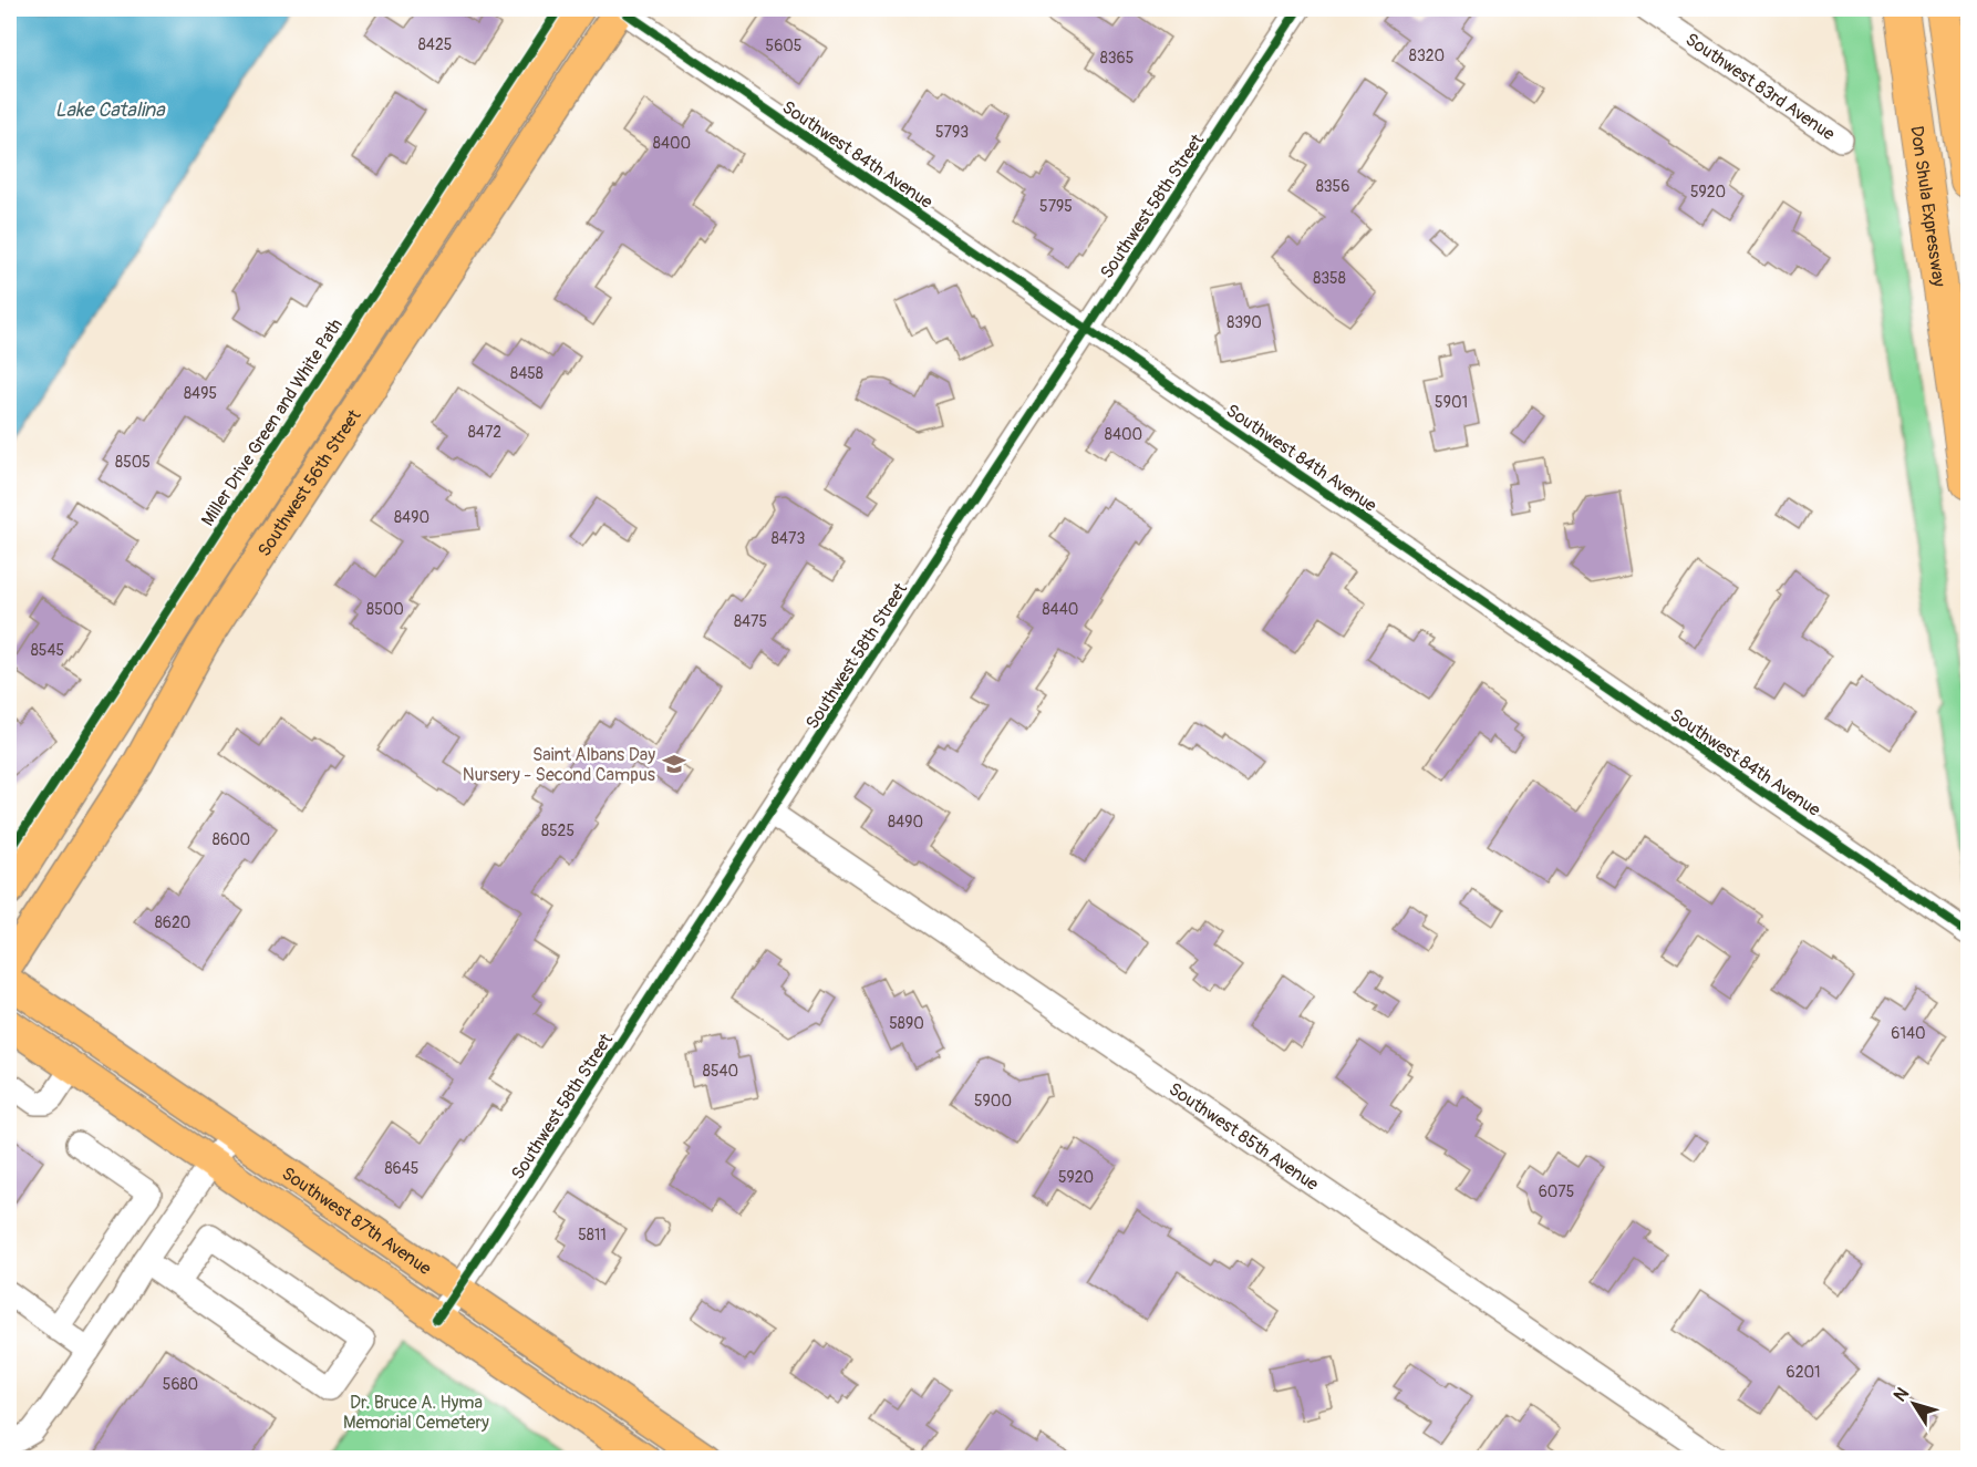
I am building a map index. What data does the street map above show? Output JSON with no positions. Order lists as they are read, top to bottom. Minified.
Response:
{"streets":{"highway":["Don Shula Expressway"],"main road":["Southwest 56th Street","Southwest 87th Avenue"],"street":["Southwest 83rd Avenue","Southwest 84th Avenue","Southwest 58th Street","Southwest 85th Avenue"],"cycle path":["Miller Drive Green and White Path"]},"crossings":[["Southwest 84th Avenue","Southwest 58th Street"],["Southwest 84th Avenue","Southwest 56th Street"],["Southwest 58th Street","Southwest 85th Avenue"],["Southwest 58th Street","Southwest 87th Avenue"]],"water":["Lake Catalina"],"parks":["Dr. Bruce A. Hyma Memorial Cemetery"],"places":{"school or university":["Saint Albans Day Nursery - Second Campus"]},"house_numbers":["8425","5605","8320","8365","5793","8400","8356","5920","5795","8358","8390","8458","8495","5901","8472","8400","8505","8490","8473","8500","8440","8475","8545","8490","8525","8600","8620","5890","6140","8540","5900","8645","5920","6075","5811","6201","5680"],"north":"top left"}
